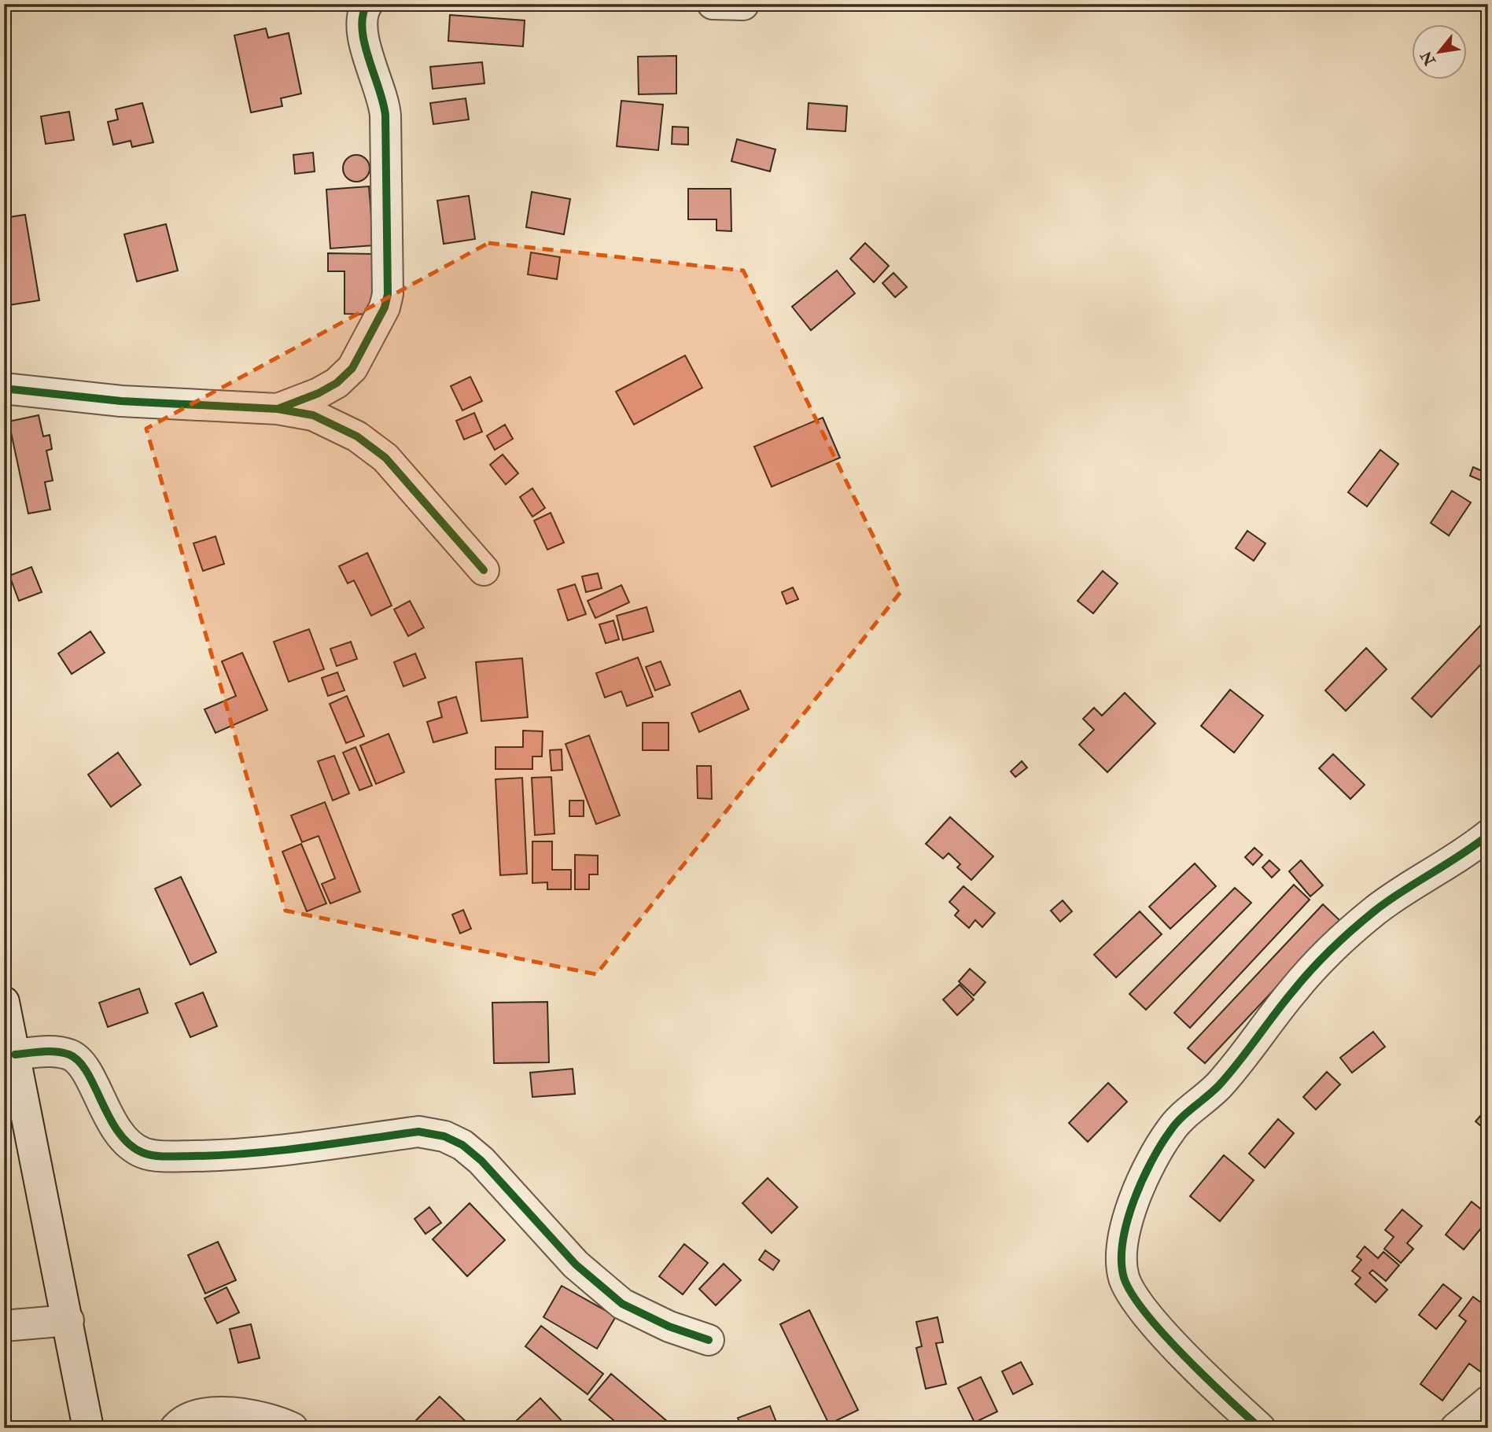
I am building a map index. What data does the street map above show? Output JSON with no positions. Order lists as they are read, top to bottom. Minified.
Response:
{"north":"bottom left"}
